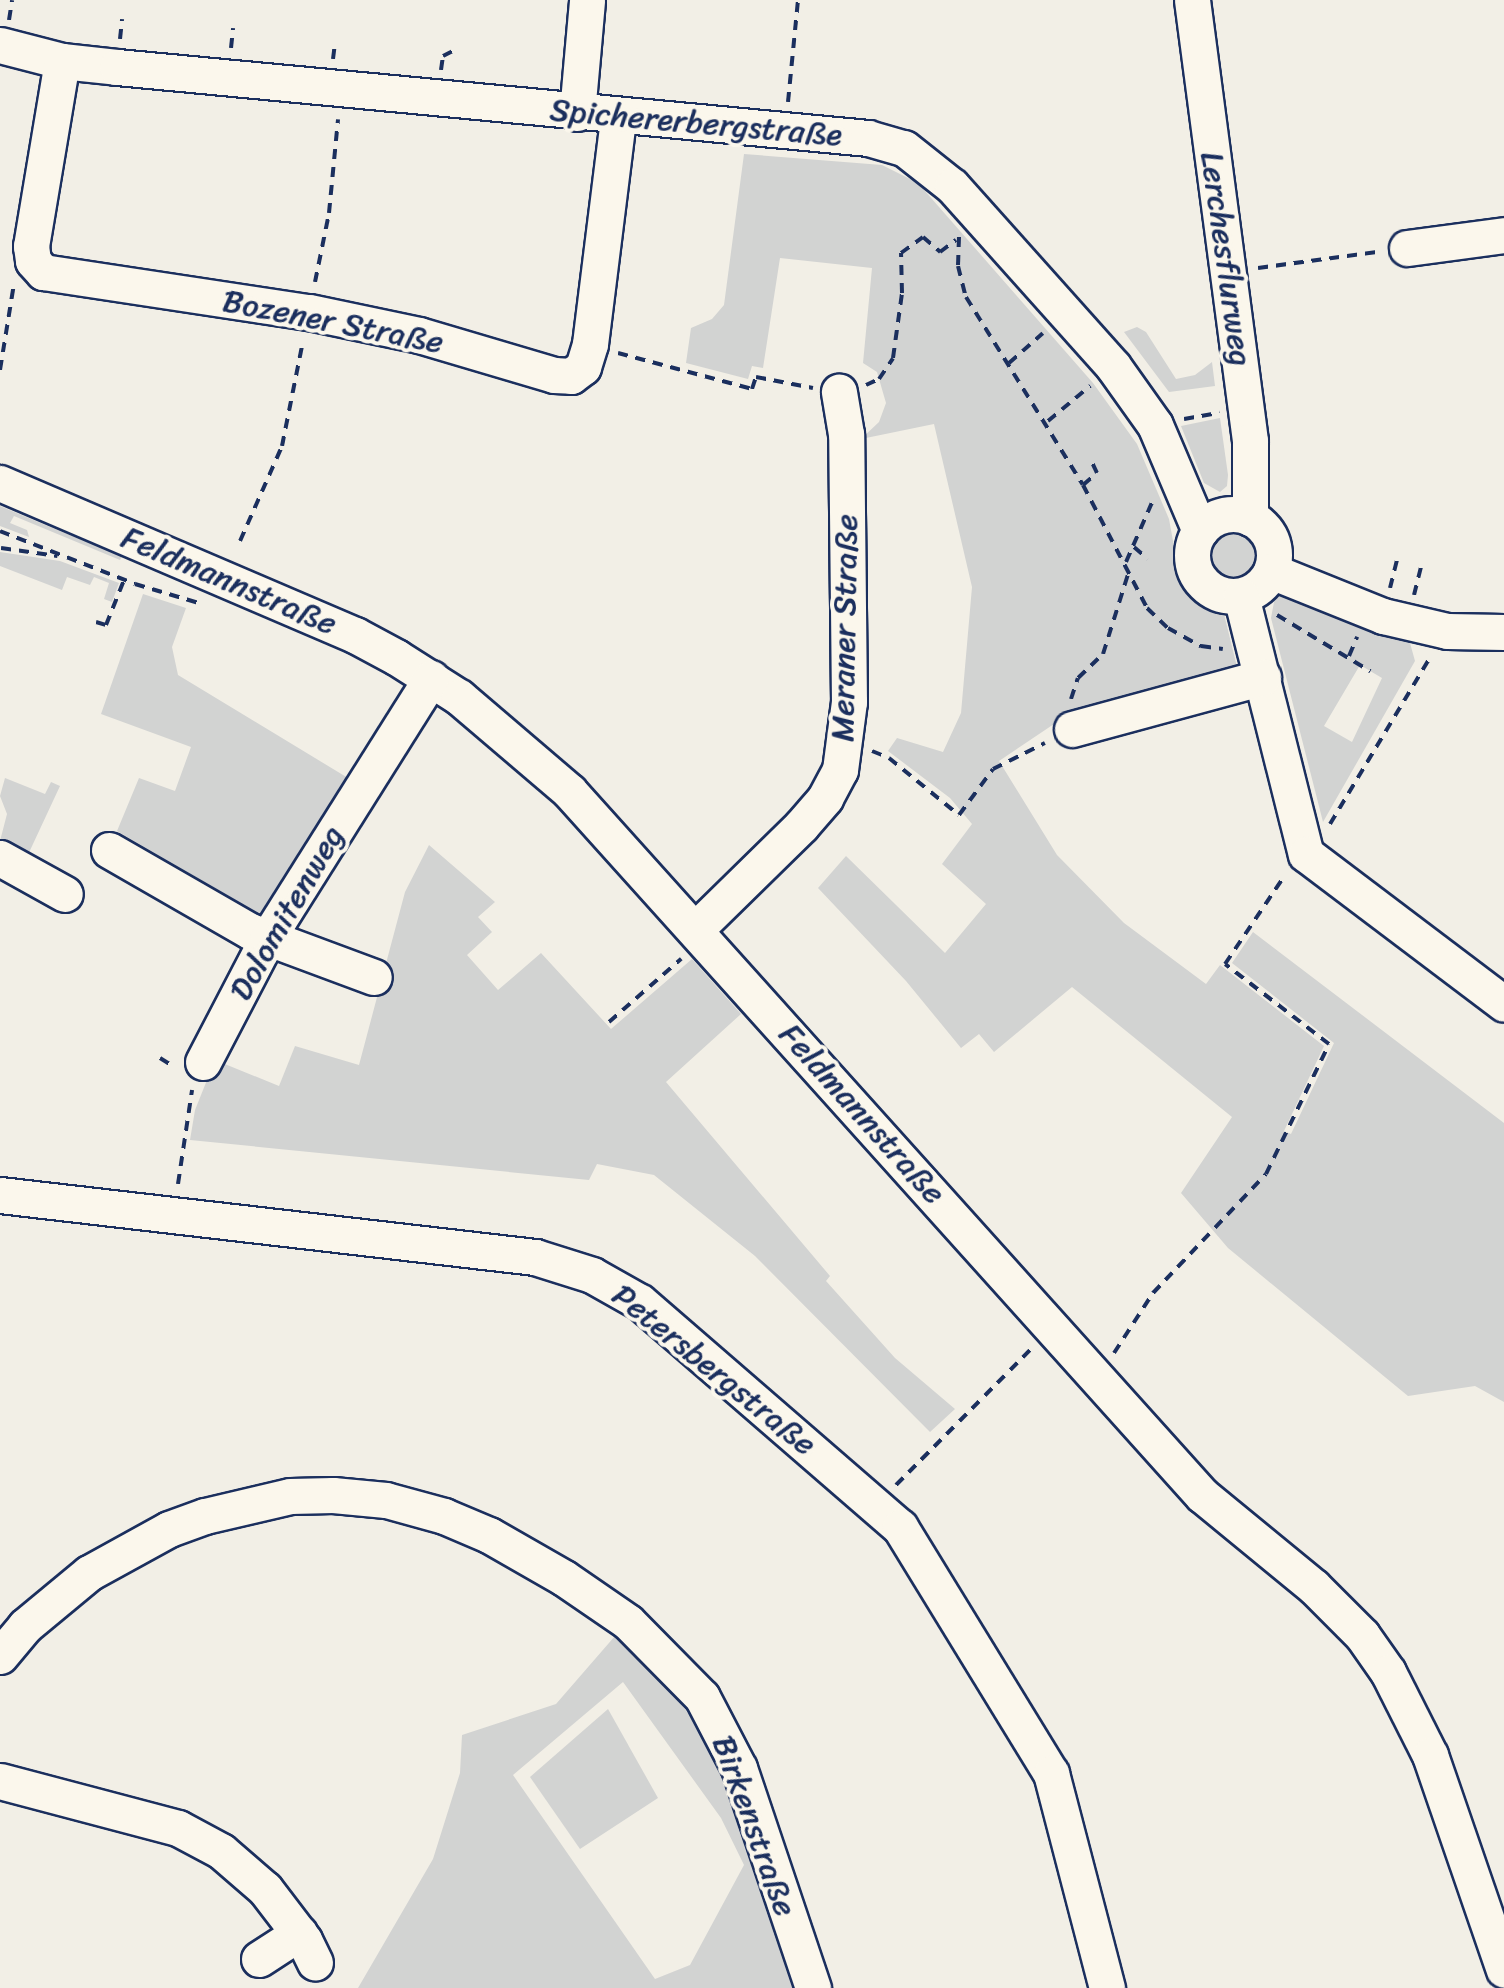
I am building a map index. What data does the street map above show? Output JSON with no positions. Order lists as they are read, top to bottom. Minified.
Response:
{"streets":{"street":["Spichererbergstraße","Lerchesflurweg","Bozener Straße","Feldmannstraße","Meraner Straße","Dolomitenweg","Petersbergstraße","Birkenstraße"]},"crossings":[["Spichererbergstraße","Lerchesflurweg"],["Feldmannstraße","Meraner Straße"],["Feldmannstraße","Dolomitenweg"]]}
